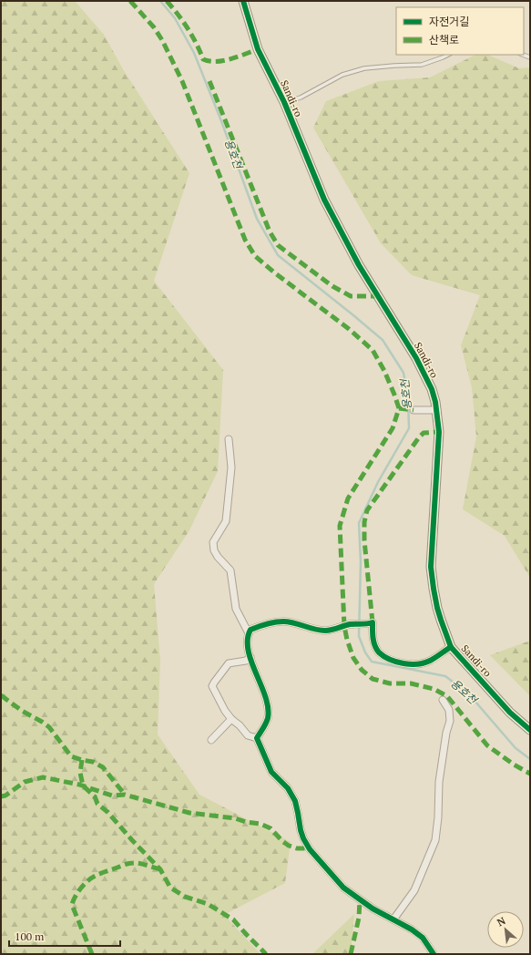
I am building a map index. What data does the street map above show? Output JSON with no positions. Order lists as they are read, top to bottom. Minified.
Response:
{"streets":{"street":["Sandi-ro"]},"water":["용호천"],"legend":["자전거길","산책로"],"scale_bar":"100 m","north":"top left"}
